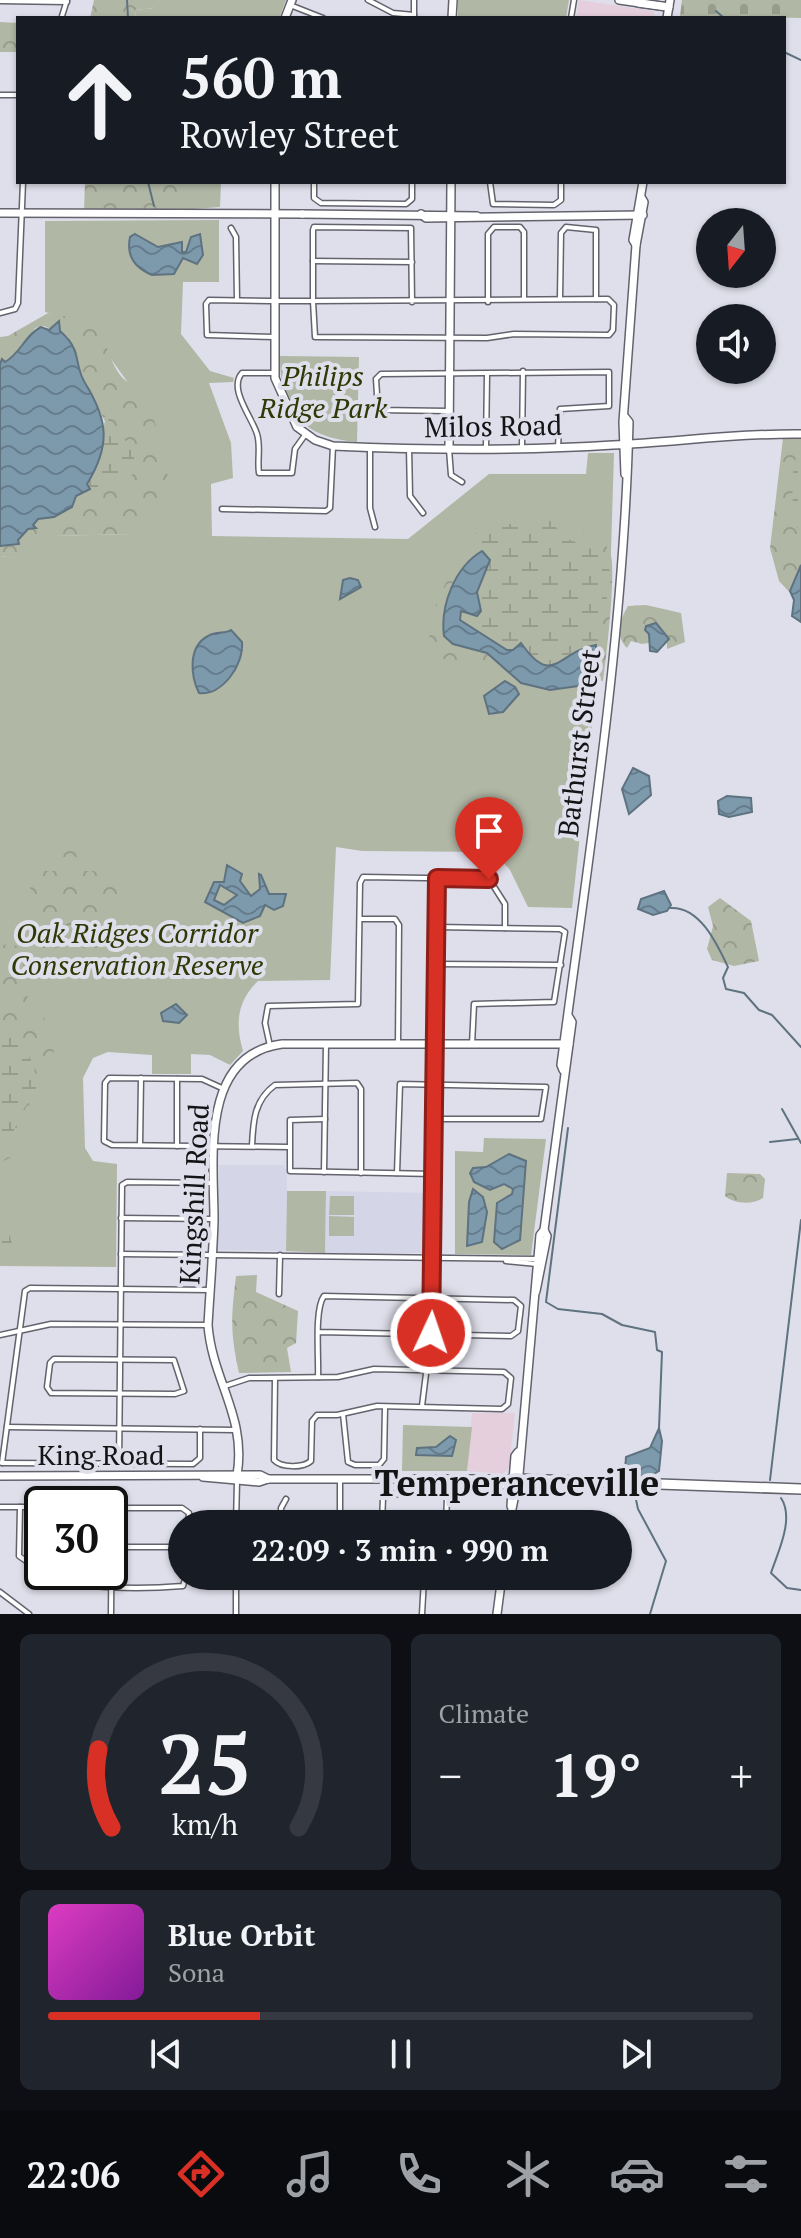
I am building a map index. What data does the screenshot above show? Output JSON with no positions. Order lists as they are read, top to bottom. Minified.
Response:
{"streets":{"main road":["King Road"],"street":["Milos Road","Bathurst Street","Kingshill Road"]},"crossings":[["Milos Road","Bathurst Street"],["Bathurst Street","King Road"],["Kingshill Road","King Road"]],"districts":["Temperanceville"],"parks":["Philips Ridge Park","Oak Ridges Corridor Conservation Reserve"],"north":"bottom","page":{"turn":["560 m","Rowley Street"],"limit":"30","trip":"22:09 · 3 min · 990 m","tile":"Climate","heat":["−","19°","+"],"song":["Blue Orbit","Sona"],"tabs":"22:06","gauge":["25","km/h"]}}
